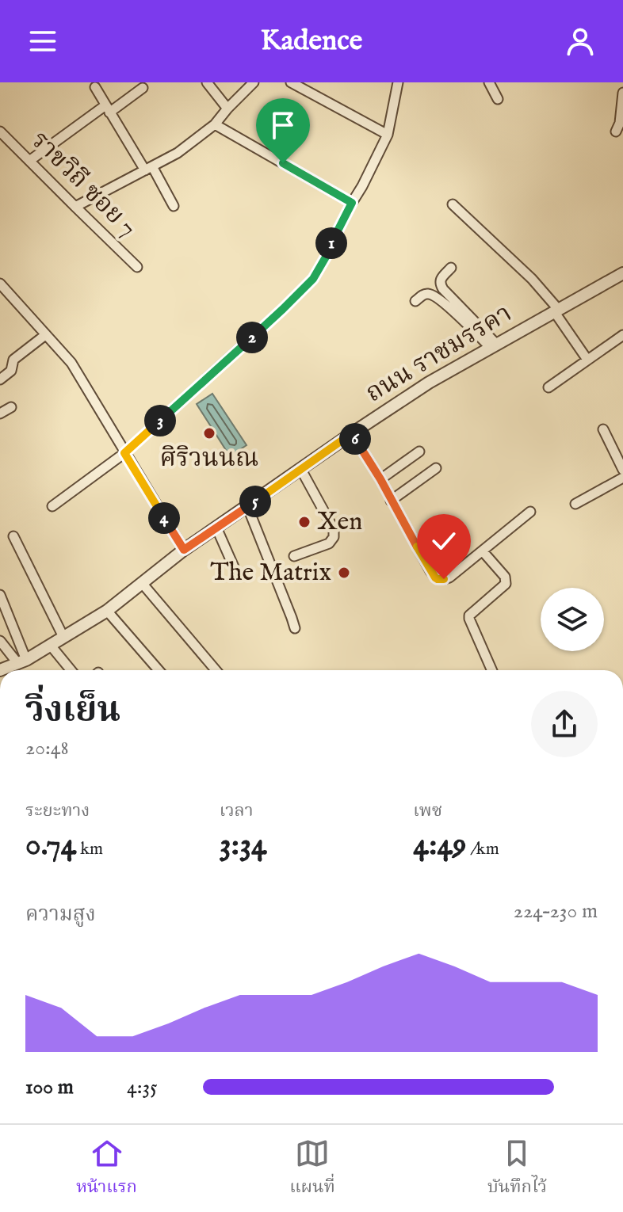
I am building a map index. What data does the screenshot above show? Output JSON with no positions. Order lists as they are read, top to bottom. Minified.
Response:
{"streets":{"street":["ราขวิถี ซอย 7","ถนน ราชมรรคา"]},"places":["ศิริวนนณ","Xen","The Matrix"],"page":{"header":"Kadence","pins":["1","2","3","6","5","4"],"heading":["วิ่งเย็น","20:48"],"stats":[["ระยะทาง","0.74 km"],["เวลา","3:34"],["เพซ","4:49 /km"]],"chart":["ความสูง","224–230 m"],"list":[{"name":"100 m","note":"4:35"}],"tabs":["หน้าแรก","แผนที่","บันทึกไว้"]}}
